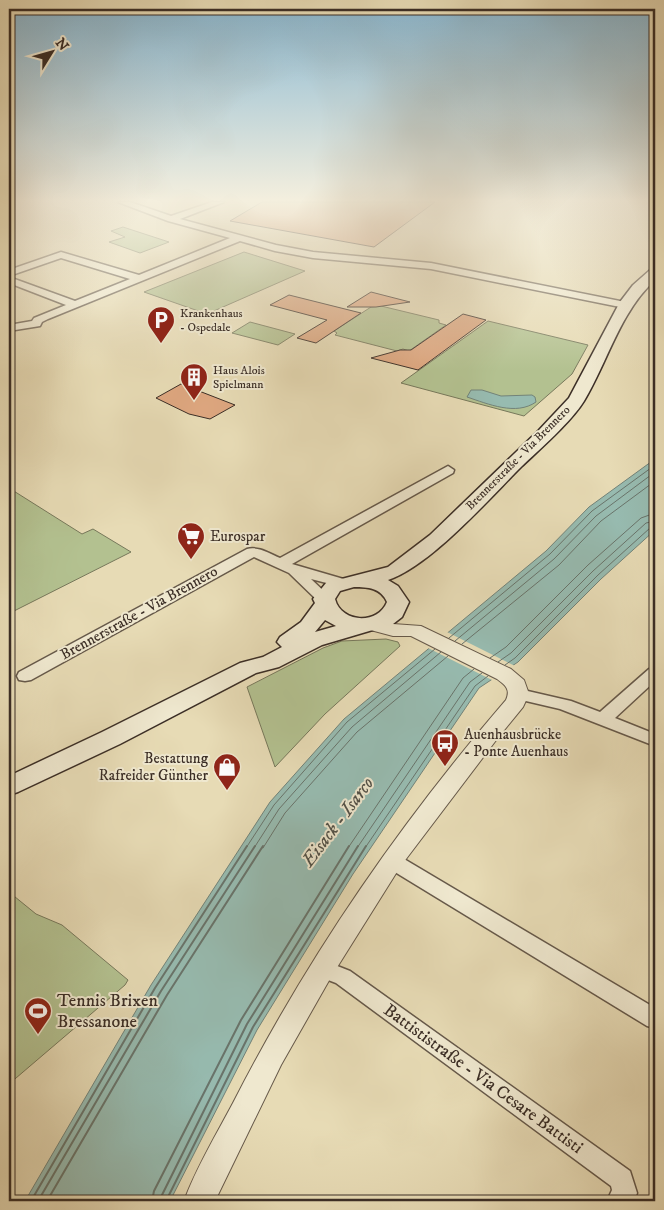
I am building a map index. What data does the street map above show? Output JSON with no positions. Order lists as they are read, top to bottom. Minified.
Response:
{"streets":{"main road":["Brennerstraße - Via Brennero"],"street":["Battististraße - Via Cesare Battisti"]},"water":["Eisack - Isarco"],"places":{"parking":["Krankenhaus - Ospedale"],"building":["Haus Alois Spielmann"],"supermarket":["Eurospar"],"bus stop":["Auenhausbrücke - Ponte Auenhaus"],"shop":["Bestattung Rafreider Günther"],"sports":["Tennis Brixen Bressanone"]},"north":"top right"}
